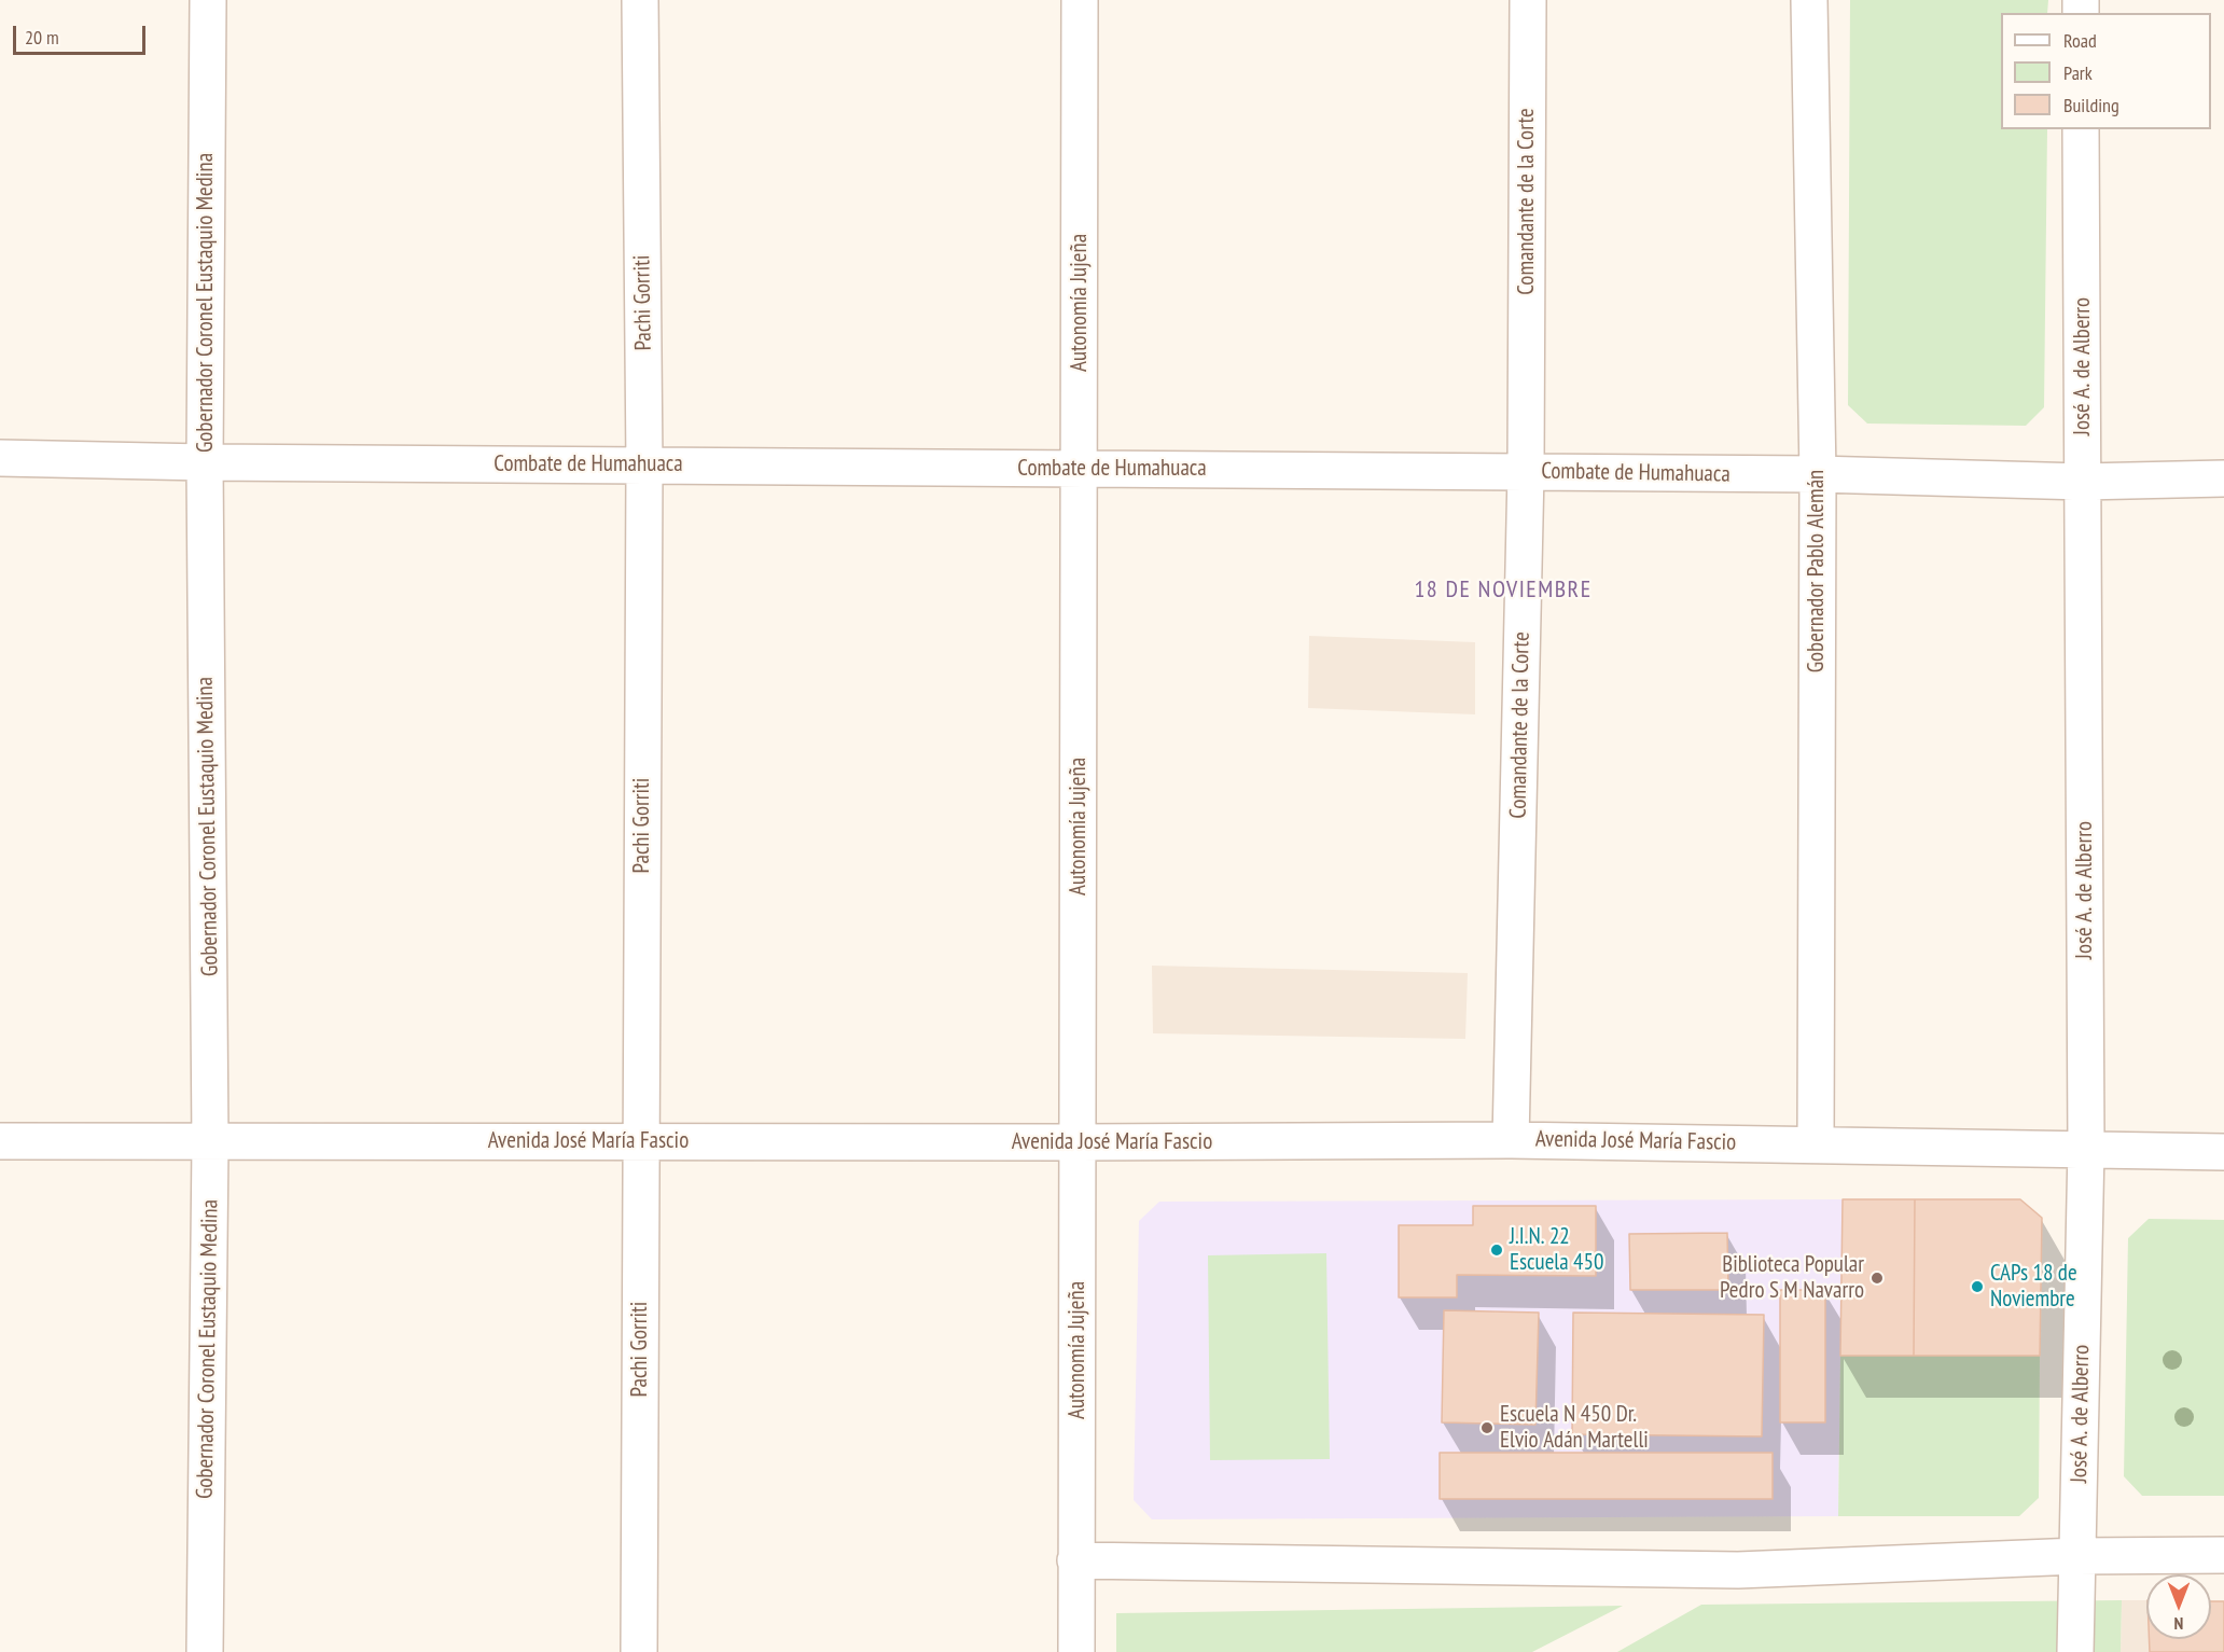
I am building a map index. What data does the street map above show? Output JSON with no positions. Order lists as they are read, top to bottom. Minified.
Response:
{"streets":{"street":["Comandante de la Corte","Gobernador Coronel Eustaquio Medina","Pachi Gorriti","Autonomía Jujeña","José A. de Alberro","Combate de Humahuaca","Gobernador Pablo Alemán","Avenida José María Fascio"]},"crossings":[["Comandante de la Corte","Combate de Humahuaca"],["Comandante de la Corte","Avenida José María Fascio"],["Gobernador Coronel Eustaquio Medina","Combate de Humahuaca"],["Gobernador Coronel Eustaquio Medina","Avenida José María Fascio"],["Pachi Gorriti","Combate de Humahuaca"],["Pachi Gorriti","Avenida José María Fascio"],["Autonomía Jujeña","Combate de Humahuaca"],["Autonomía Jujeña","Avenida José María Fascio"],["José A. de Alberro","Combate de Humahuaca"],["José A. de Alberro","Avenida José María Fascio"],["Combate de Humahuaca","Gobernador Pablo Alemán"],["Gobernador Pablo Alemán","Avenida José María Fascio"]],"districts":["18 DE NOVIEMBRE"],"places":["J.I.N. 22 Escuela 450","Biblioteca Popular Pedro S M Navarro","CAPs 18 de Noviembre","Escuela N 450 Dr. Elvio Adán Martelli"],"legend":["Road","Park","Building"],"scale_bar":"20 m","north":"bottom"}
